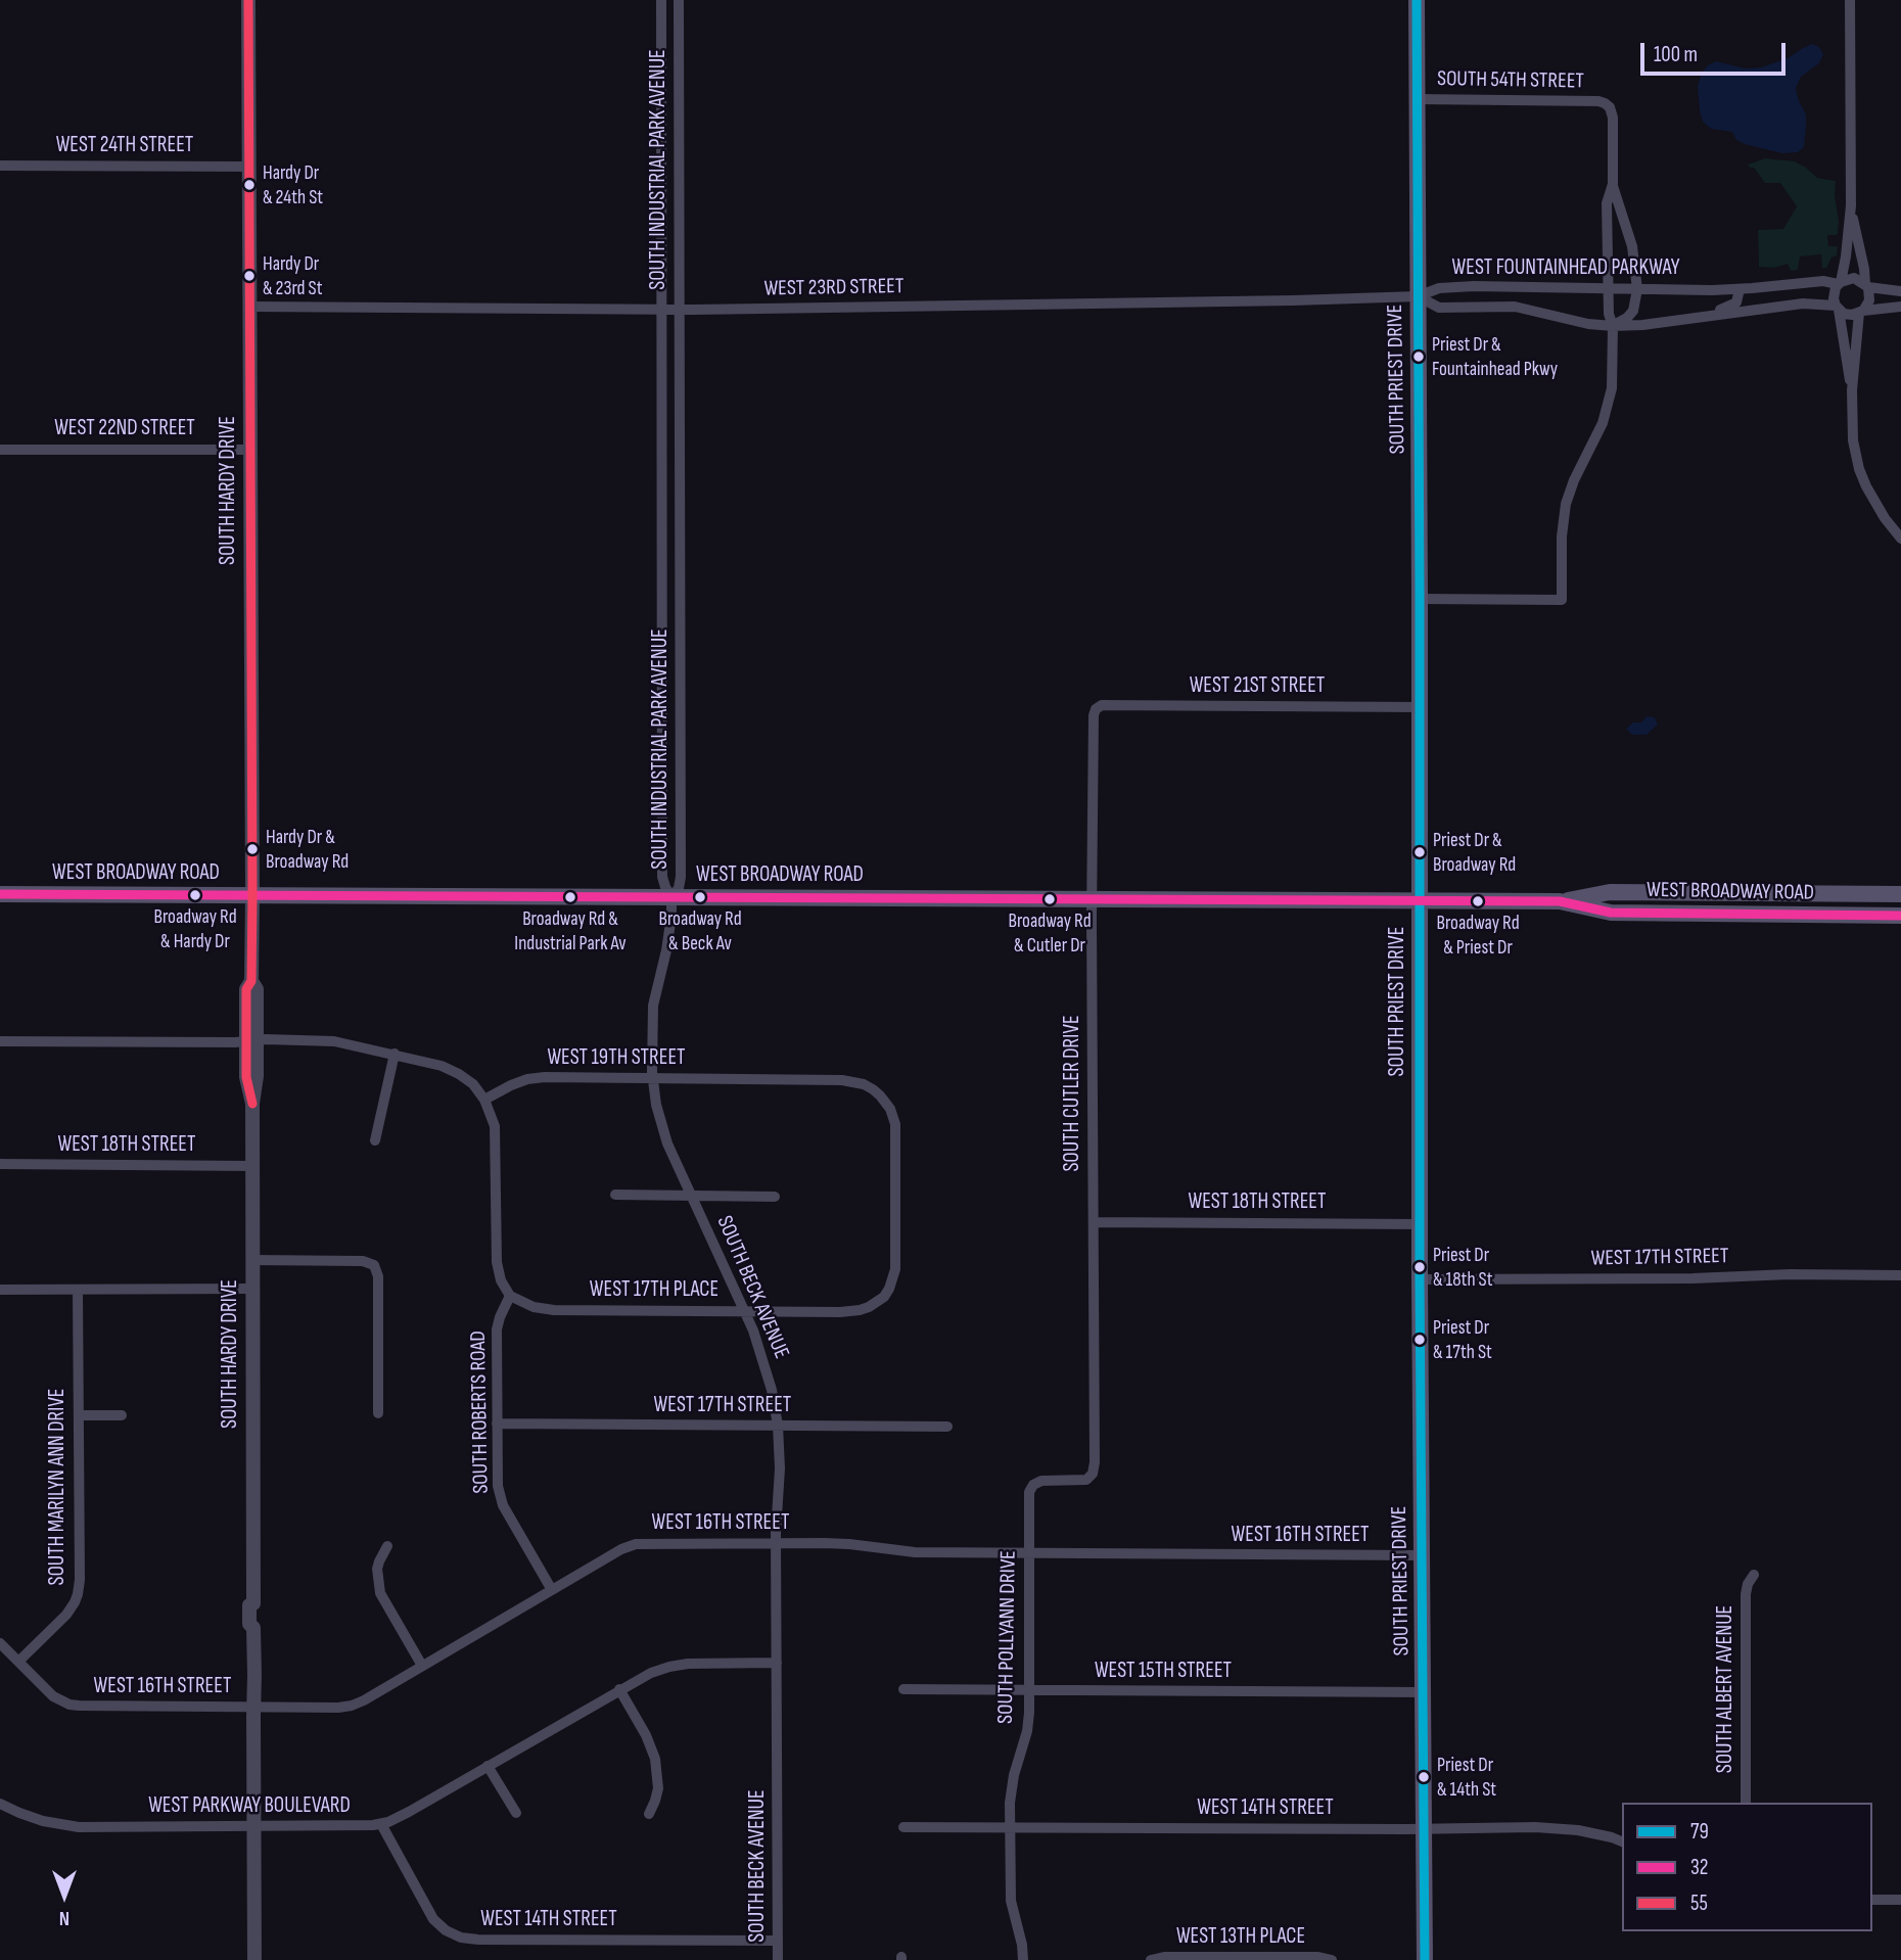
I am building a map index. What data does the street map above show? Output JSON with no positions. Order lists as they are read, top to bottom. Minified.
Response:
{"streets":{"main road":["SOUTH PRIEST DRIVE","WEST BROADWAY ROAD"],"street":["SOUTH 54TH STREET","WEST 24TH STREET","SOUTH INDUSTRIAL PARK AVENUE","WEST FOUNTAINHEAD PARKWAY","WEST 23RD STREET","WEST 22ND STREET","SOUTH HARDY DRIVE","WEST 21ST STREET","WEST 19TH STREET","SOUTH CUTLER DRIVE","WEST 18TH STREET","WEST 17TH STREET","SOUTH BECK AVENUE","WEST 17TH PLACE","SOUTH ROBERTS ROAD","SOUTH MARILYN ANN DRIVE","WEST 16TH STREET","SOUTH POLLYANN DRIVE","WEST 15TH STREET","SOUTH ALBERT AVENUE","WEST PARKWAY BOULEVARD","WEST 14TH STREET","WEST 13TH PLACE"]},"crossings":[["SOUTH 54TH STREET","WEST FOUNTAINHEAD PARKWAY"],["SOUTH 54TH STREET","SOUTH PRIEST DRIVE"],["WEST 24TH STREET","SOUTH HARDY DRIVE"],["SOUTH INDUSTRIAL PARK AVENUE","WEST 23RD STREET"],["SOUTH INDUSTRIAL PARK AVENUE","WEST BROADWAY ROAD"],["SOUTH INDUSTRIAL PARK AVENUE","SOUTH BECK AVENUE"],["WEST FOUNTAINHEAD PARKWAY","WEST 23RD STREET"],["WEST FOUNTAINHEAD PARKWAY","SOUTH PRIEST DRIVE"],["WEST 23RD STREET","SOUTH PRIEST DRIVE"],["WEST 23RD STREET","SOUTH HARDY DRIVE"],["SOUTH PRIEST DRIVE","WEST 21ST STREET"],["SOUTH PRIEST DRIVE","WEST BROADWAY ROAD"],["SOUTH PRIEST DRIVE","WEST 18TH STREET"],["SOUTH PRIEST DRIVE","WEST 17TH STREET"],["SOUTH PRIEST DRIVE","WEST 16TH STREET"],["SOUTH PRIEST DRIVE","WEST 15TH STREET"],["SOUTH PRIEST DRIVE","WEST 14TH STREET"],["WEST 22ND STREET","SOUTH HARDY DRIVE"],["SOUTH HARDY DRIVE","WEST BROADWAY ROAD"],["SOUTH HARDY DRIVE","WEST 18TH STREET"],["SOUTH HARDY DRIVE","WEST 16TH STREET"],["SOUTH HARDY DRIVE","WEST PARKWAY BOULEVARD"],["WEST 21ST STREET","SOUTH CUTLER DRIVE"],["WEST BROADWAY ROAD","SOUTH CUTLER DRIVE"],["WEST BROADWAY ROAD","SOUTH BECK AVENUE"],["WEST 19TH STREET","SOUTH BECK AVENUE"],["WEST 19TH STREET","WEST 17TH PLACE"],["SOUTH CUTLER DRIVE","WEST 18TH STREET"],["SOUTH CUTLER DRIVE","SOUTH POLLYANN DRIVE"],["WEST 17TH STREET","SOUTH BECK AVENUE"],["WEST 17TH STREET","SOUTH ROBERTS ROAD"],["SOUTH BECK AVENUE","WEST 17TH PLACE"],["SOUTH BECK AVENUE","WEST 16TH STREET"],["SOUTH BECK AVENUE","WEST PARKWAY BOULEVARD"],["SOUTH BECK AVENUE","WEST 14TH STREET"],["WEST 17TH PLACE","SOUTH ROBERTS ROAD"],["SOUTH ROBERTS ROAD","WEST 16TH STREET"],["SOUTH MARILYN ANN DRIVE","WEST 16TH STREET"],["WEST 16TH STREET","SOUTH POLLYANN DRIVE"],["SOUTH POLLYANN DRIVE","WEST 15TH STREET"],["SOUTH POLLYANN DRIVE","WEST 14TH STREET"],["WEST PARKWAY BOULEVARD","WEST 14TH STREET"]],"places":["Hardy Dr & 24th St","Hardy Dr & 23rd St","Priest Dr & Fountainhead Pkwy","Hardy Dr & Broadway Rd","Priest Dr & Broadway Rd","Broadway Rd & Hardy Dr","Broadway Rd & Industrial Park Av","Broadway Rd & Beck Av","Broadway Rd & Cutler Dr","Broadway Rd & Priest Dr","Priest Dr & 18th St","Priest Dr & 17th St","Priest Dr & 14th St"],"lines":["transit line 79","transit line 55","transit line 32"],"legend":["79","32","55"],"scale_bar":"100 m","north":"bottom"}
